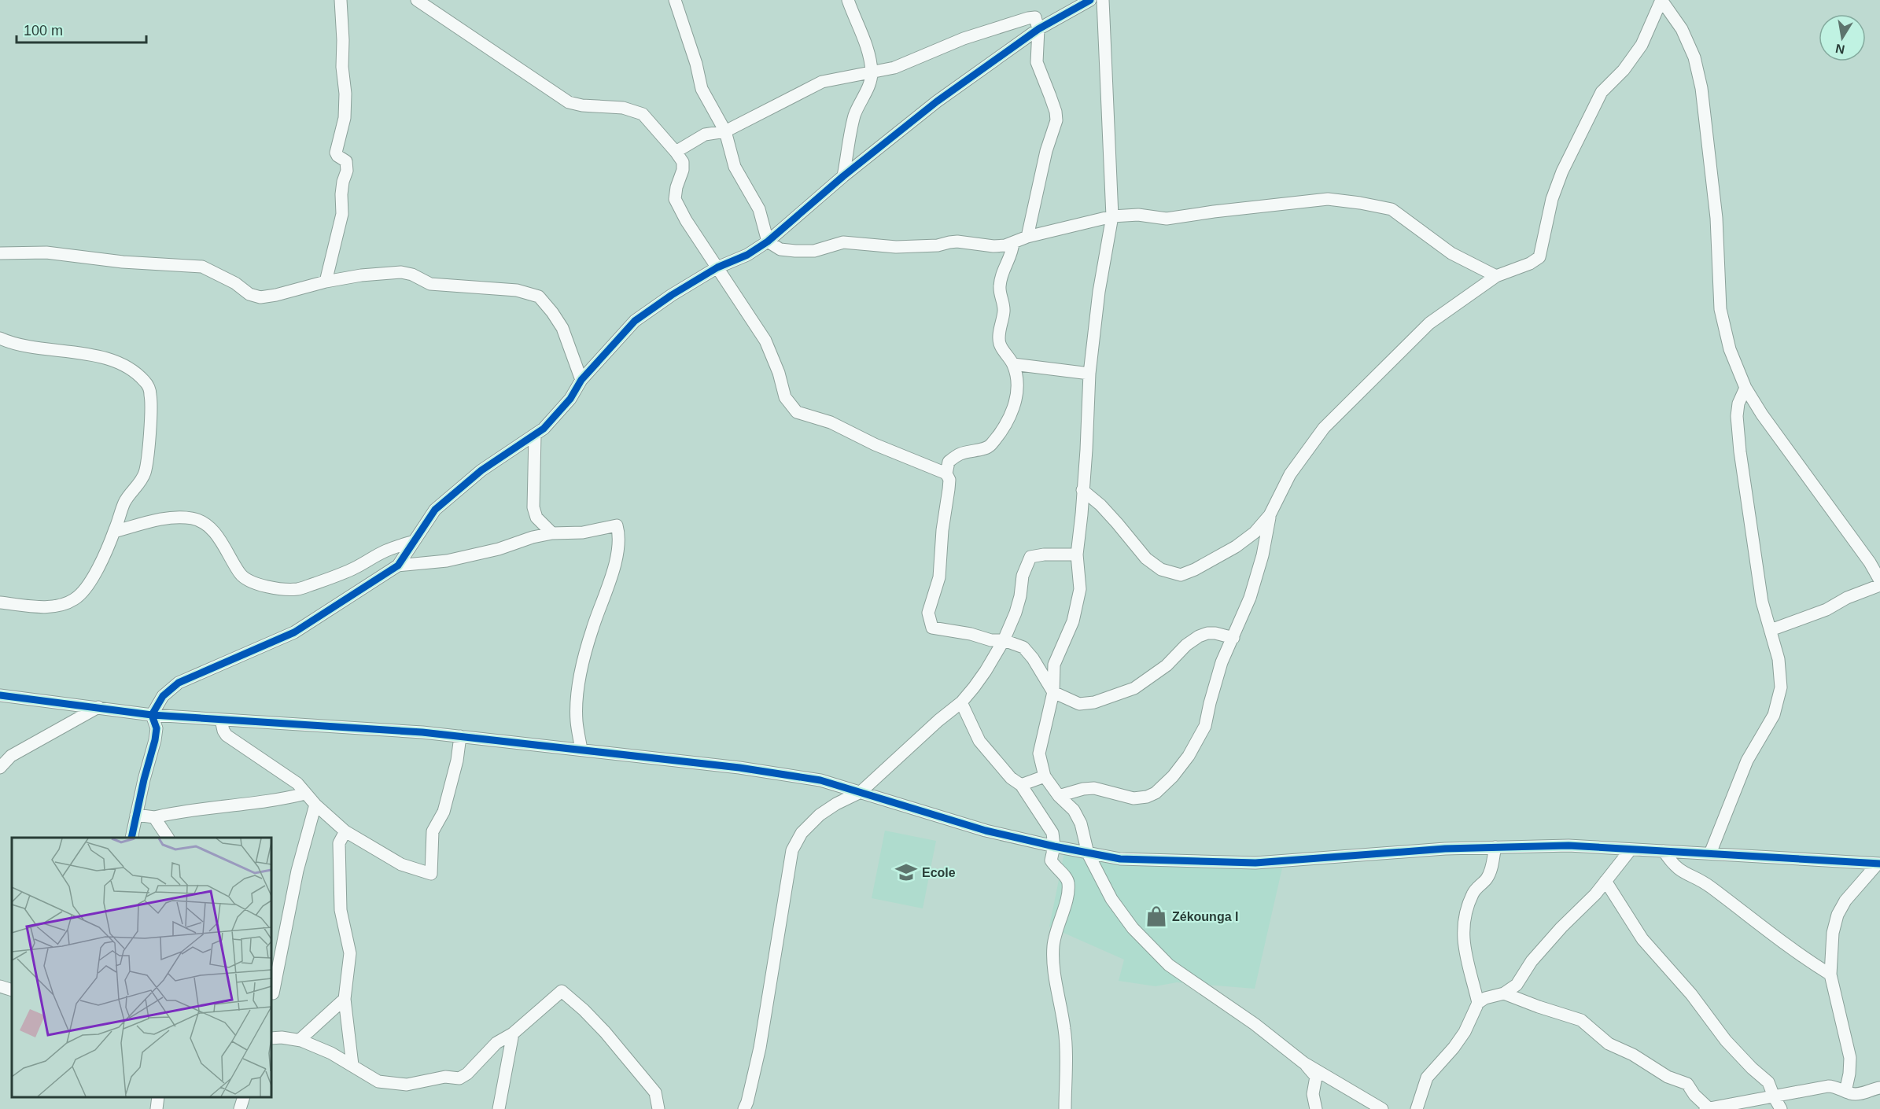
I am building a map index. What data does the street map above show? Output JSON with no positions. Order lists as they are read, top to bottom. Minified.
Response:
{"places":{"school or university":["Ecole"],"shop":["Zékounga I"]},"scale_bar":"100 m","north":"bottom"}
